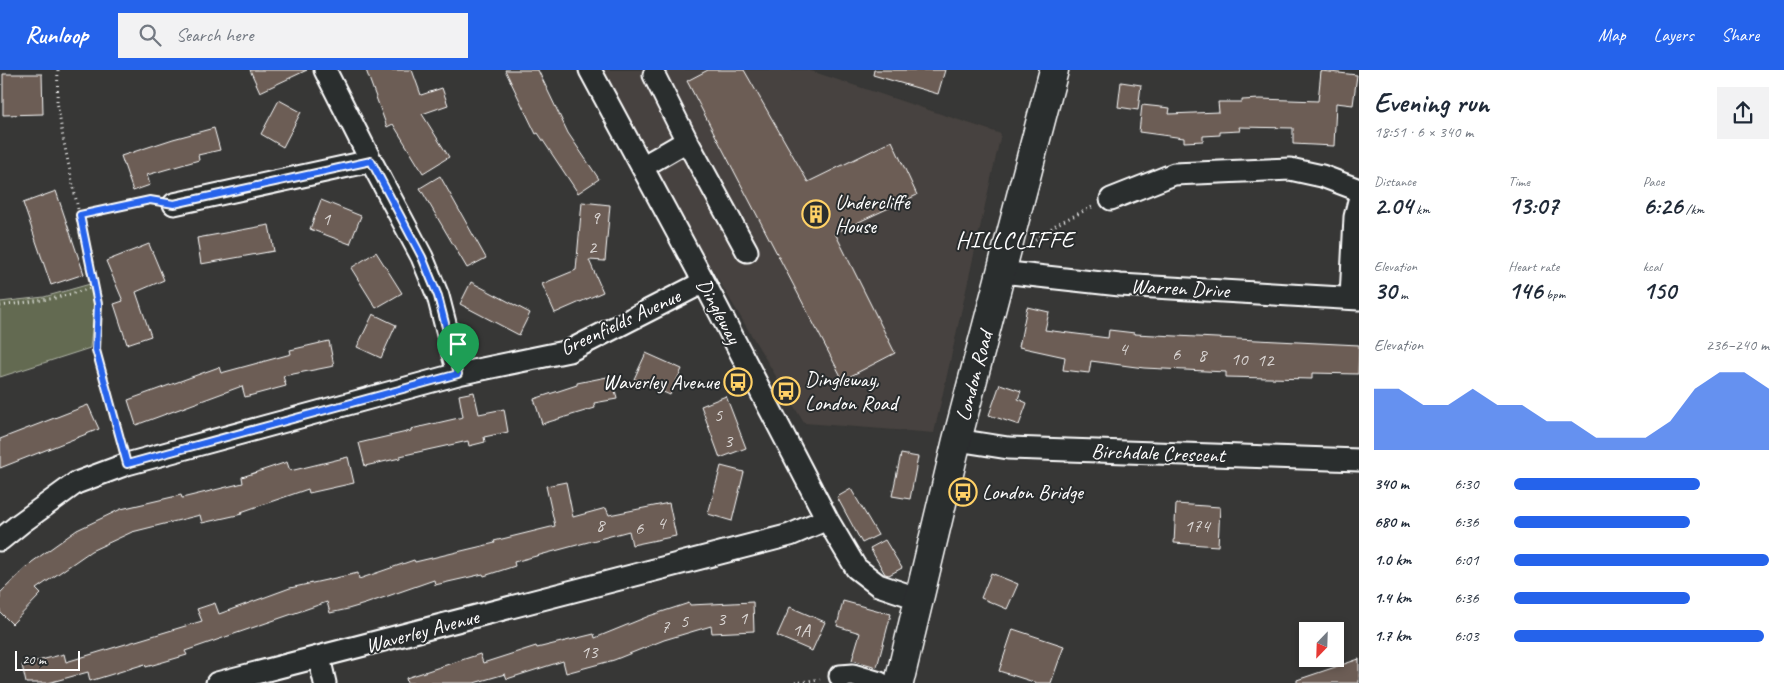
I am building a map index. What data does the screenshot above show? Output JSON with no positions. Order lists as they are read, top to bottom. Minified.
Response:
{"streets":{"highway":["London Road"],"street":["Warren Drive","Dingleway","Greenfields Avenue","Birchdale Crescent","Waverley Avenue"]},"crossings":[["Warren Drive","London Road"],["Dingleway","Greenfields Avenue"],["Dingleway","London Road"],["Dingleway","Waverley Avenue"],["London Road","Birchdale Crescent"]],"districts":["HILLCLIFFE"],"places":{"building":["Undercliffe House"],"bus stop":["Waverley Avenue","Dingleway, London Road","London Bridge"]},"house_numbers":["9","1","2","4","6","8","10","12","5","3","4","8","174","6","1","3","5","7","1A","13"],"scale_bar":"20 m","north":"bottom left","page":{"header":"Runloop","search":"Search here","nav":["Map","Layers","Share"],"heading":["Evening run","18:51 · 6 × 340 m"],"stats":[["Distance","2.04 km"],["Time","13:07"],["Pace","6:26 /km"],["Elevation","30 m"],["Heart rate","146 bpm"],["kcal","150"]],"chart":["Elevation","236–240 m"],"list":[{"name":"340 m","note":"6:30"},{"name":"680 m","note":"6:36"},{"name":"1.0 km","note":"6:01"},{"name":"1.4 km","note":"6:36"},{"name":"1.7 km","note":"6:03"}],"scale":"20 m"}}
